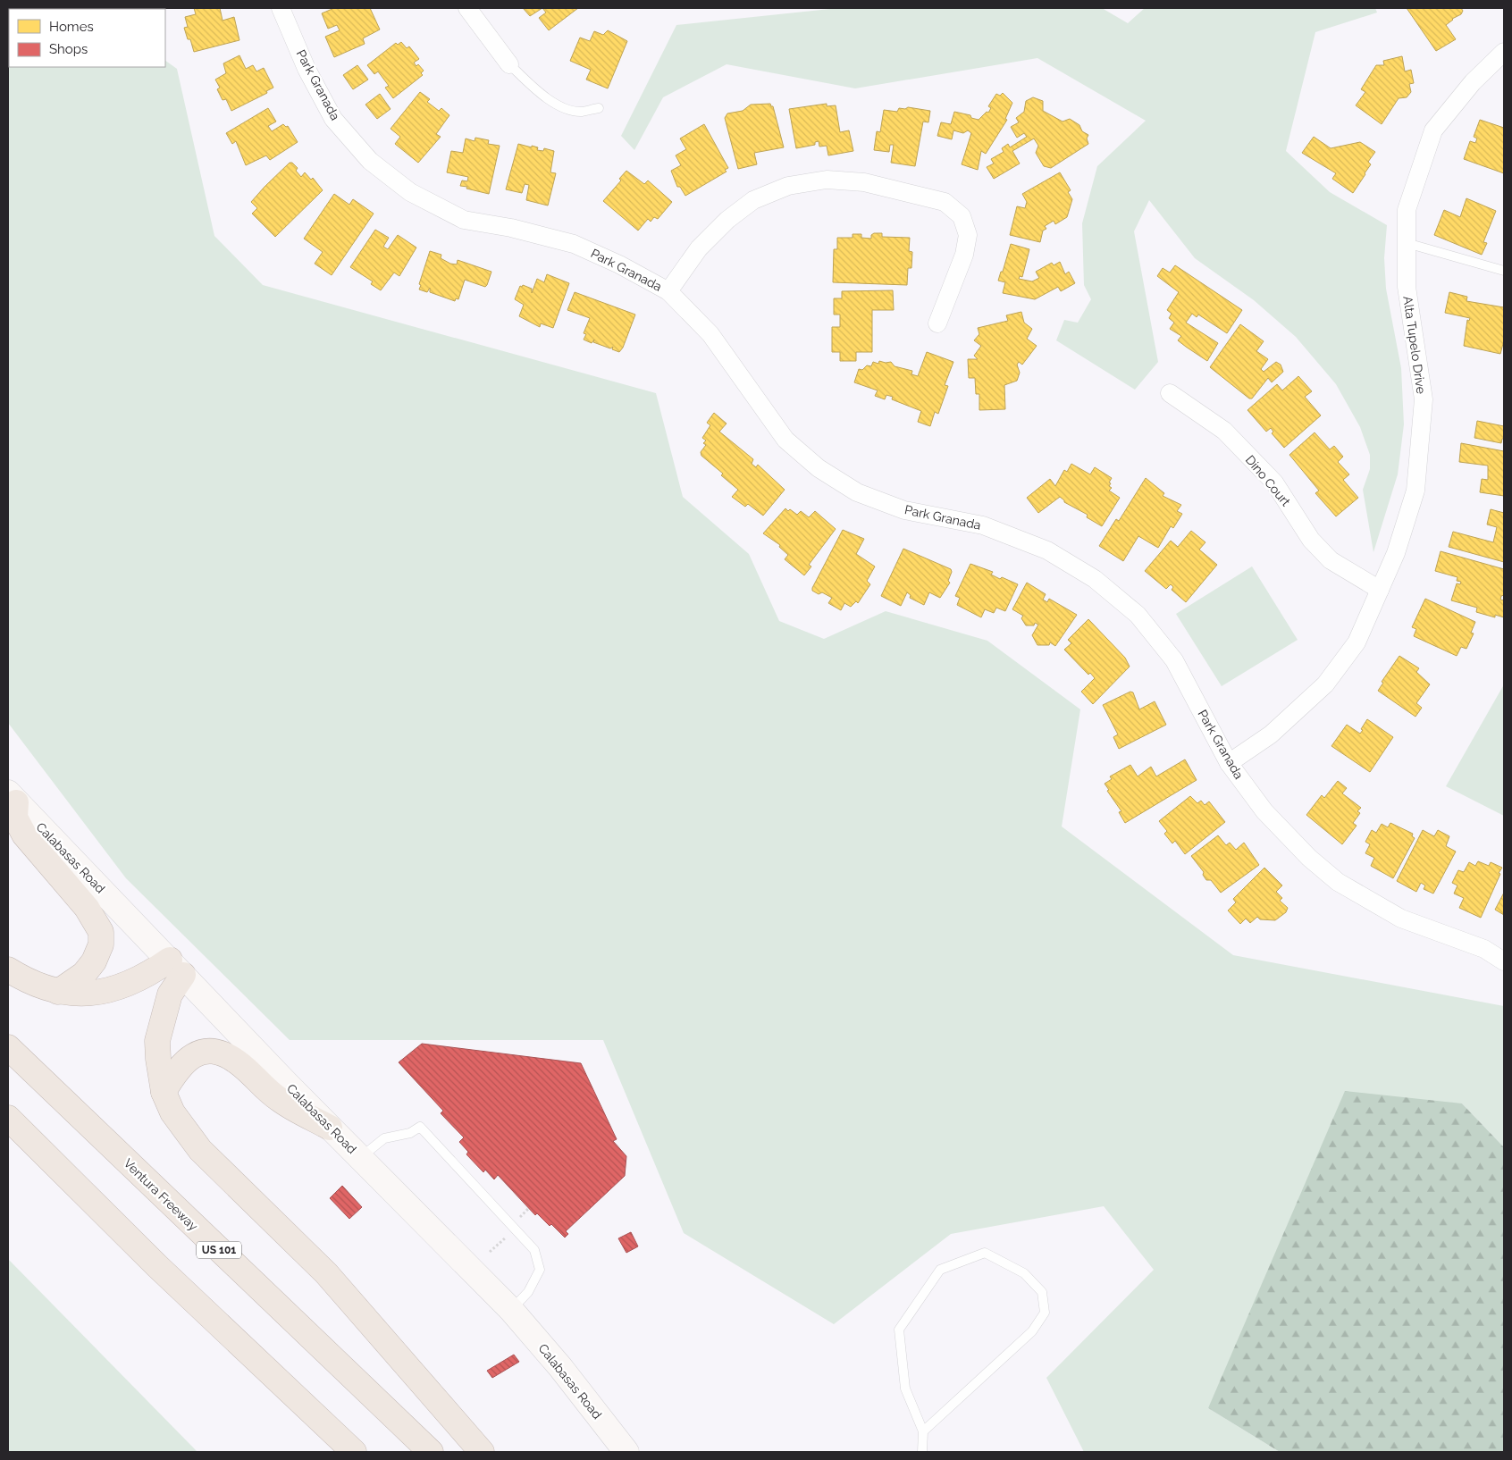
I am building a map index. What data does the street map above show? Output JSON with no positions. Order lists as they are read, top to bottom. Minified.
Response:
{"streets":{"highway":["Ventura Freeway","US 101"],"main road":["Calabasas Road"],"street":["Park Granada","Alta Tupelo Drive","Dino Court"]},"crossings":[["Park Granada","Alta Tupelo Drive"],["Alta Tupelo Drive","Dino Court"]],"legend":["Homes","Shops"]}
